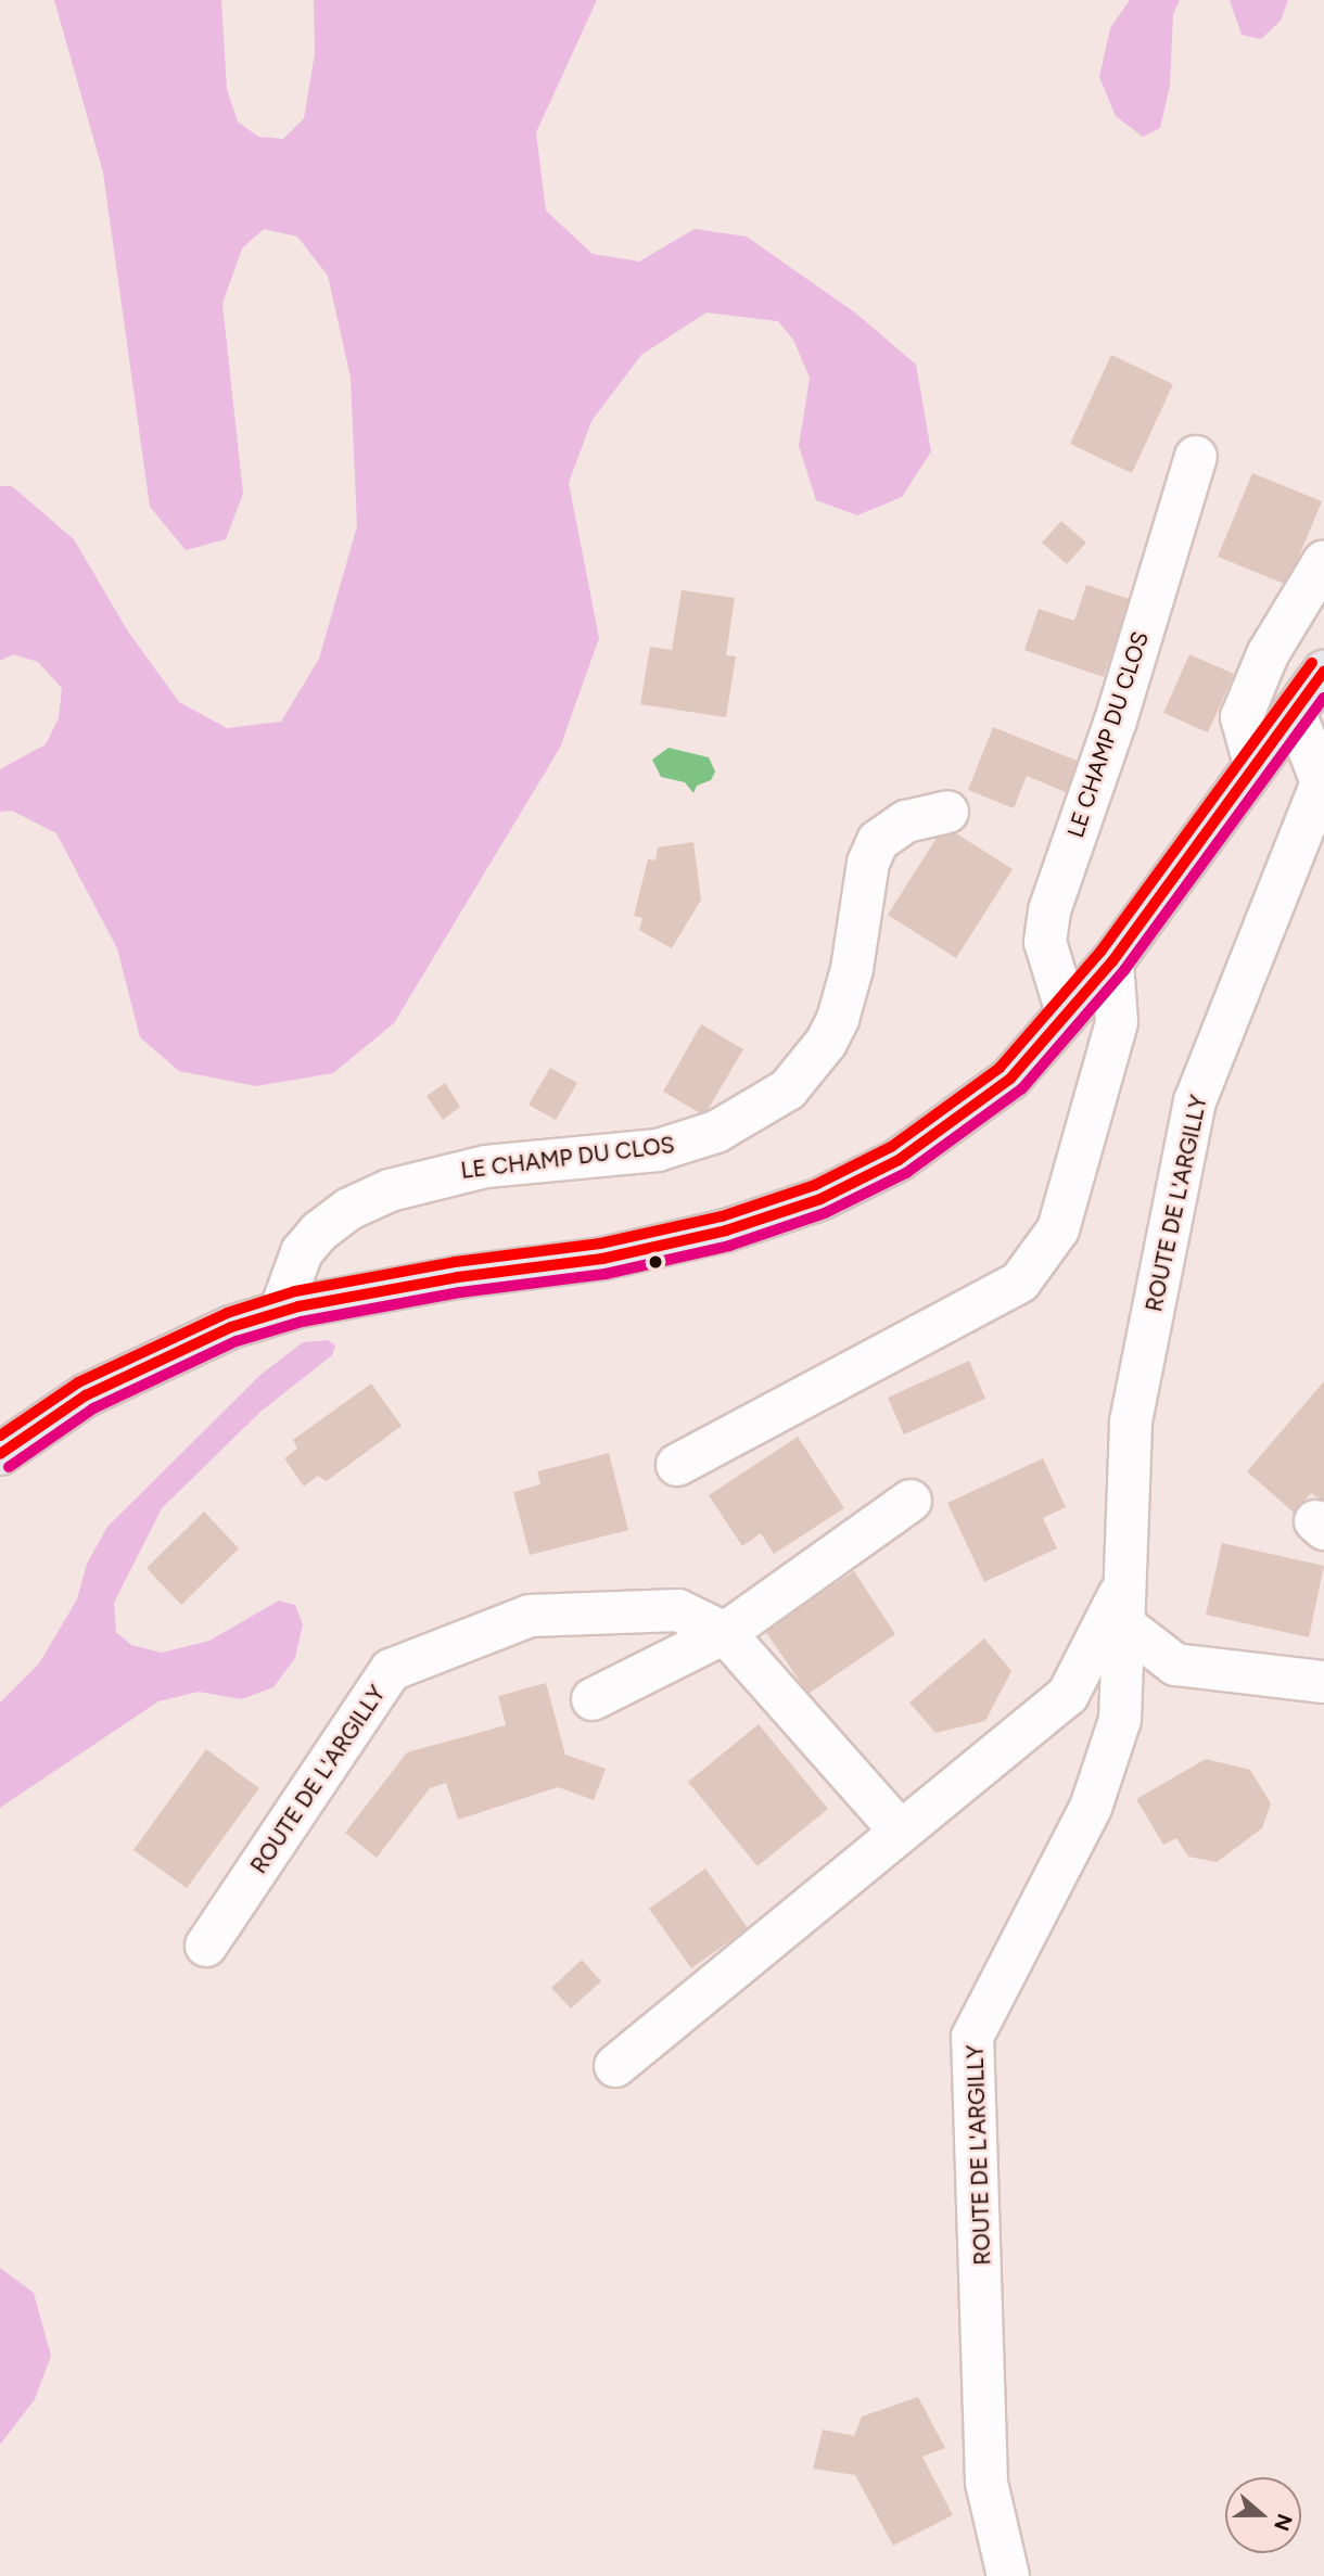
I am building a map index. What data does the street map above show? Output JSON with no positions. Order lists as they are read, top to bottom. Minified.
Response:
{"streets":{"street":["LE CHAMP DU CLOS","ROUTE DE L'ARGILLY"]},"north":"right"}
